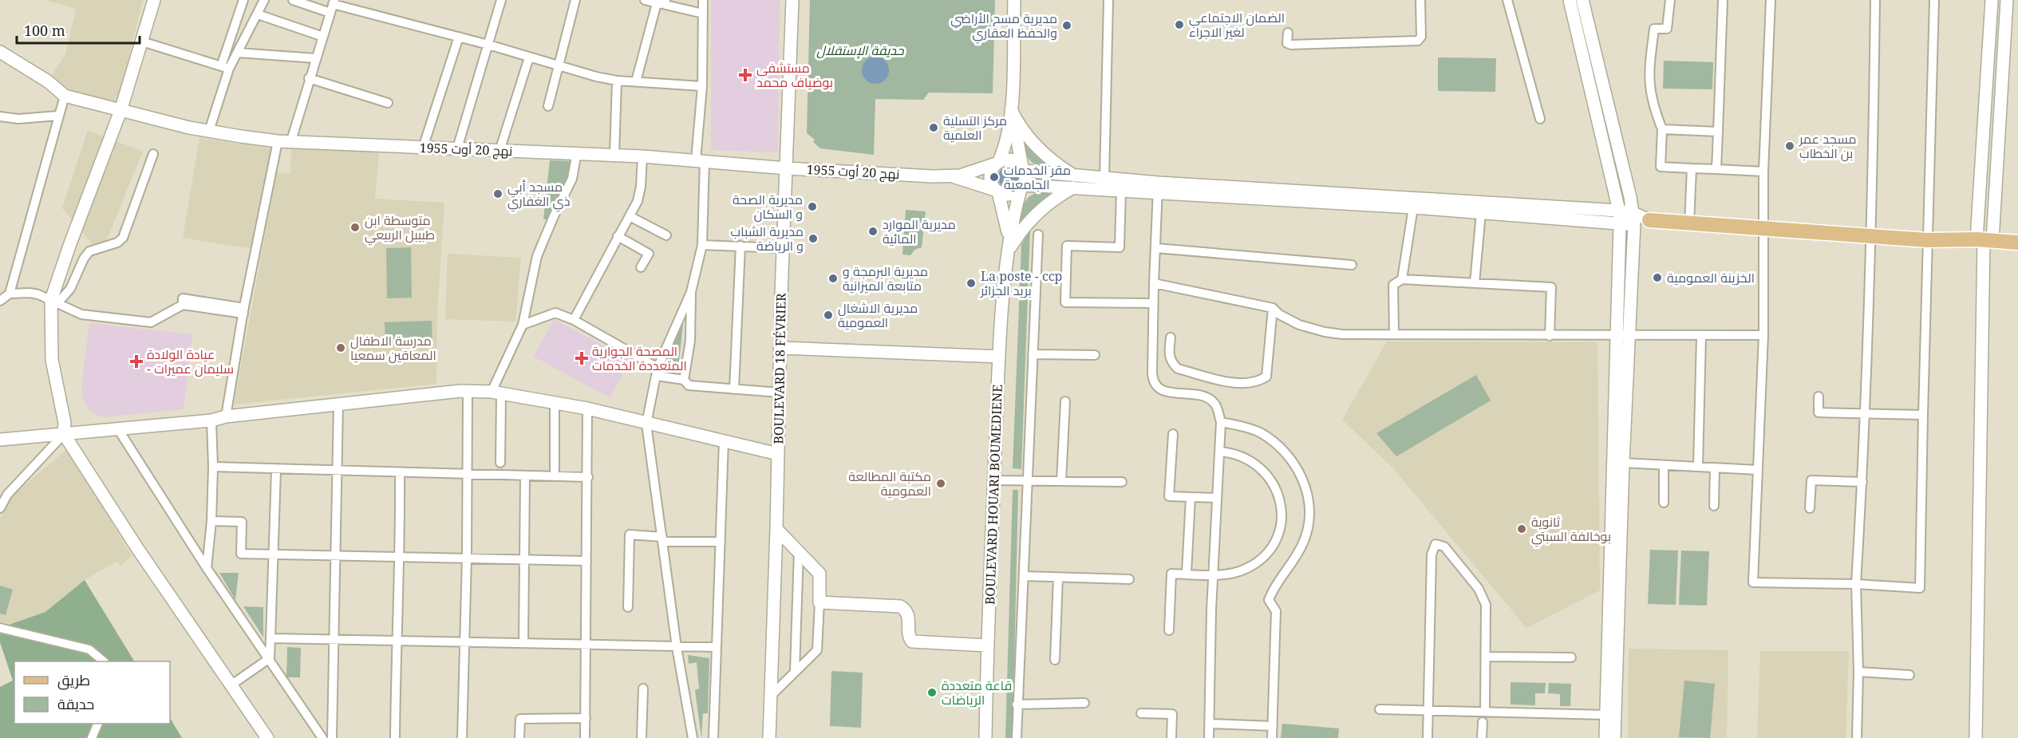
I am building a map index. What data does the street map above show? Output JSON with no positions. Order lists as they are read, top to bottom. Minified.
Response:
{"streets":{"main road":["نهج 20 أوت 1955","BOULEVARD 18 FÉVRIER","BOULEVARD HOUARI BOUMEDIENE"]},"crossings":[["نهج 20 أوت 1955","BOULEVARD 18 FÉVRIER"],["نهج 20 أوت 1955","BOULEVARD HOUARI BOUMEDIENE"]],"parks":["حديقة الإستقلال"],"places":{"other":["الضمان الاجتماعي لغير الاجراء","مديرية مسح الأراضي والحفظ العقاري","مركز التسلية العلمية","مسجد عمر بن الخطاب","مقر الخدمات الجامعية","مسجد أبي ذي الغفاري","مديرية الصحة و السكان","متوسطة ابن طبيبل الربيعي","مديرية الموارد المائية","مديرية الشباب و الرياضة","الخزينة العمومية","مديرية البرمجة و متابعة الميزانية","La poste - ccp بريد الجزائر","مديرية الاشغال العمومية","مدرسة الاطفال المعاقين سمعيا","مكتبة المطالعة العمومية","ثانوية بوخالفة السبتي","قاعة متعددة الرياضات"],"health":["مستشفى بوضياف محمد","المصحة الجوارية المتعددة الخدمات","عيادة الولادة - سليمان عميرات"]},"legend":["طريق","حديقة"],"scale_bar":"100 m"}
